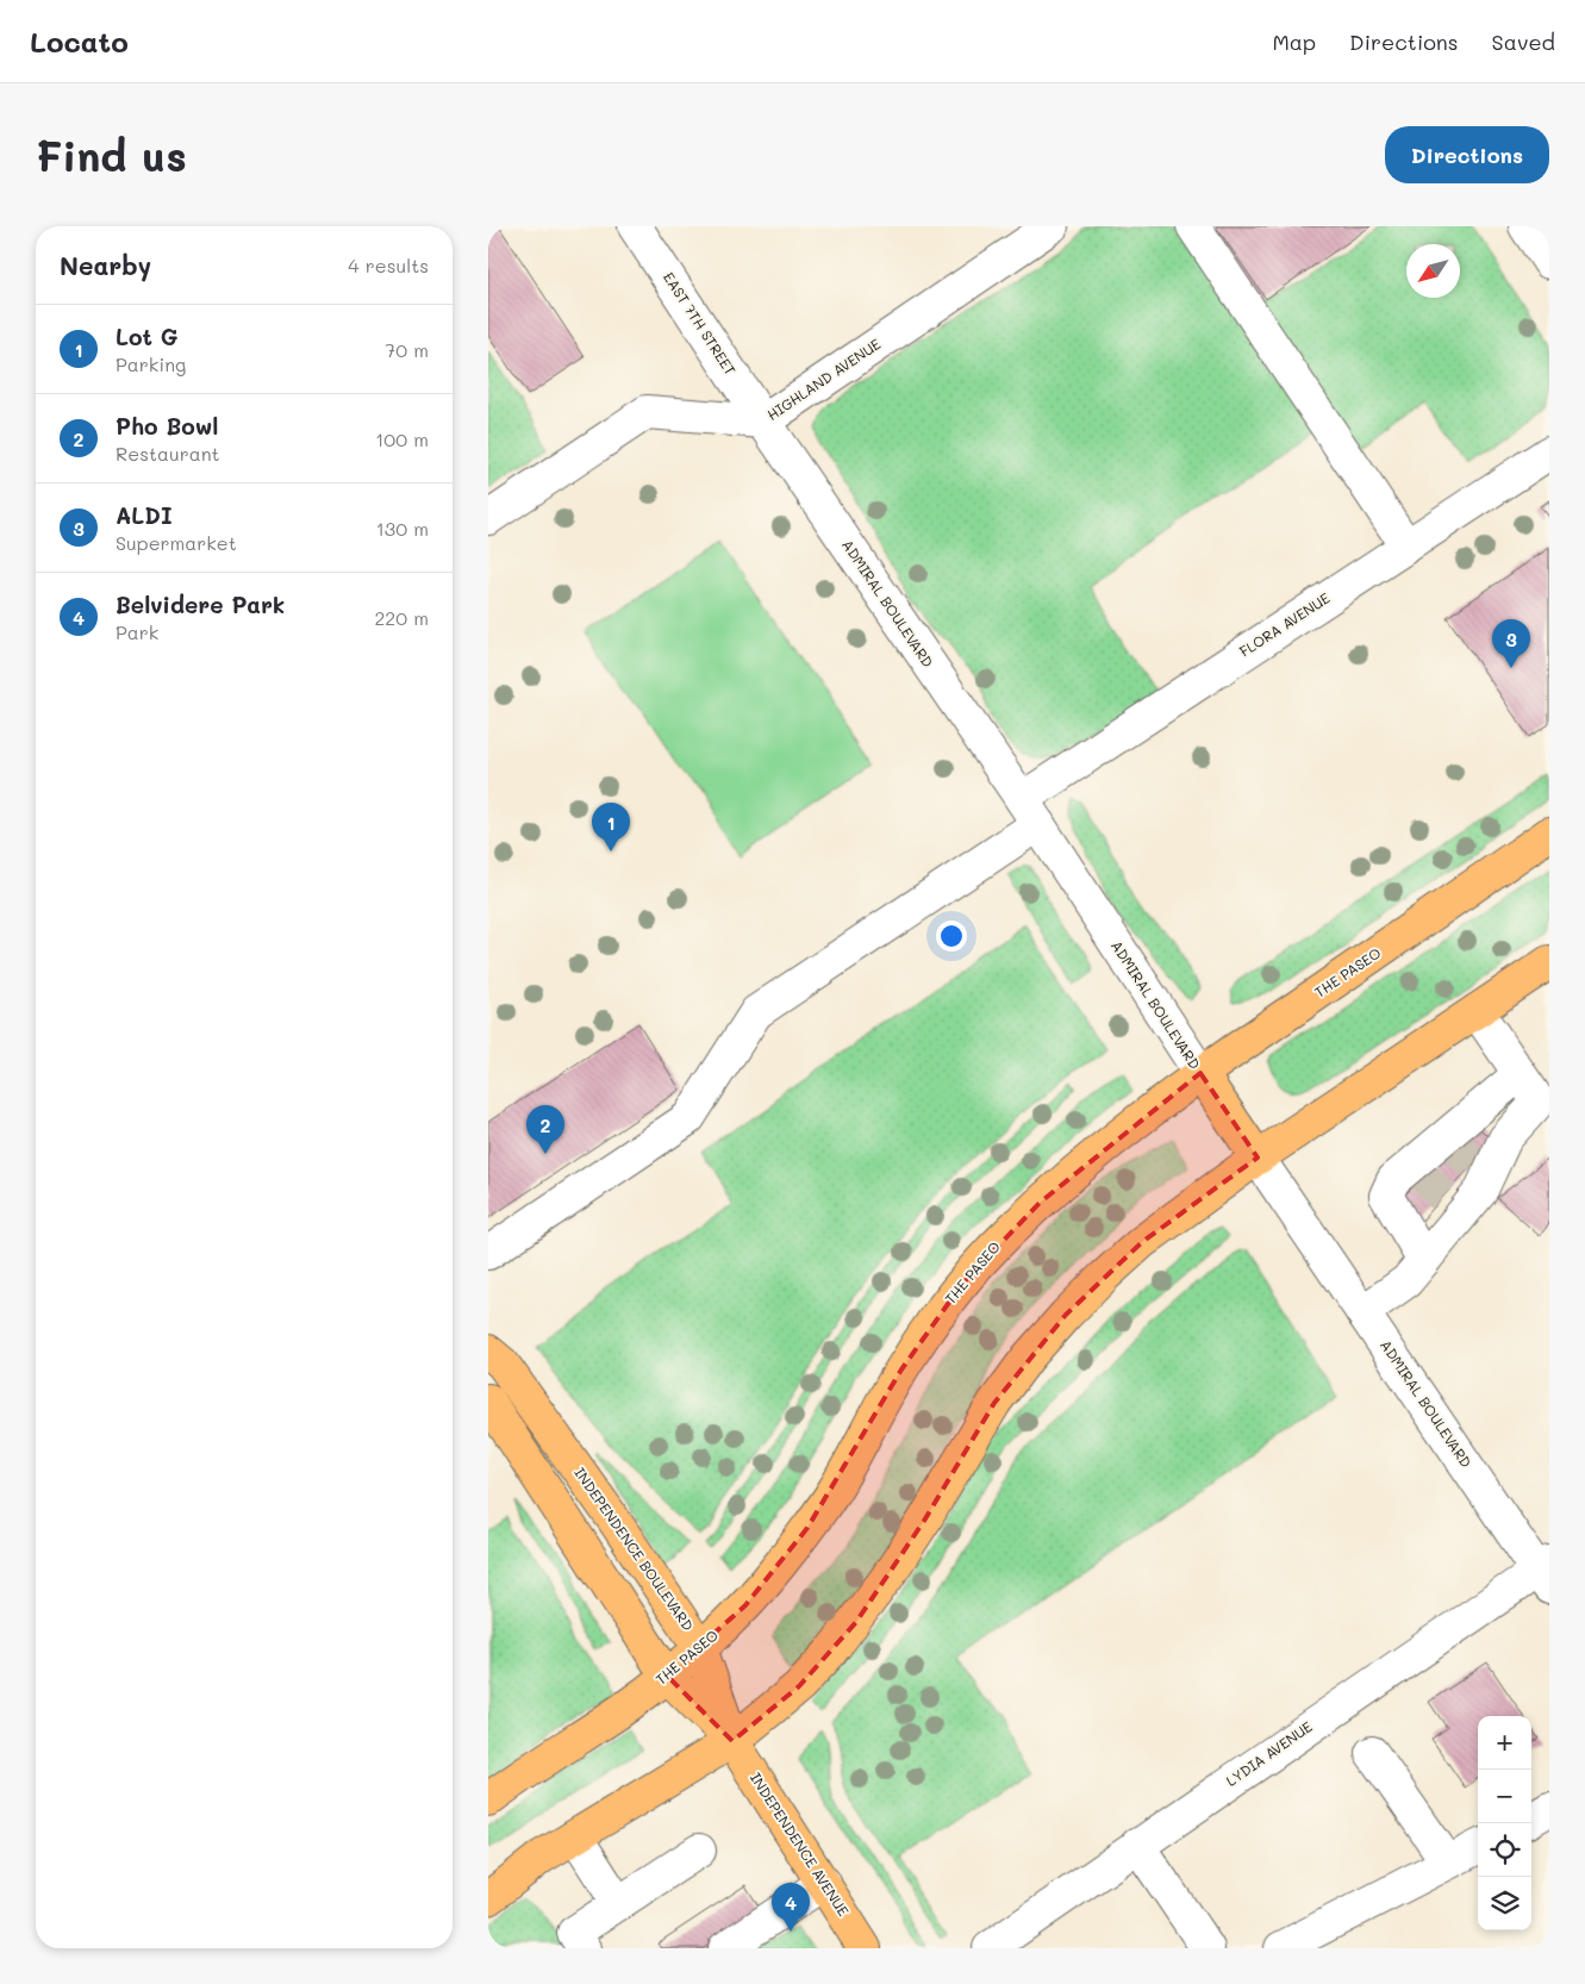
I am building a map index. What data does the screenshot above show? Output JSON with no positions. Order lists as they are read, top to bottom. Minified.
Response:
{"streets":{"main road":["ADMIRAL BOULEVARD","THE PASEO","INDEPENDENCE BOULEVARD","INDEPENDENCE AVENUE"],"street":["EAST 7TH STREET","HIGHLAND AVENUE","FLORA AVENUE","LYDIA AVENUE"]},"crossings":[["EAST 7TH STREET","HIGHLAND AVENUE"],["EAST 7TH STREET","ADMIRAL BOULEVARD"],["HIGHLAND AVENUE","ADMIRAL BOULEVARD"],["ADMIRAL BOULEVARD","FLORA AVENUE"],["ADMIRAL BOULEVARD","THE PASEO"],["ADMIRAL BOULEVARD","LYDIA AVENUE"],["THE PASEO","INDEPENDENCE BOULEVARD"],["INDEPENDENCE BOULEVARD","INDEPENDENCE AVENUE"]],"north":"bottom left","page":{"header":"Locato","nav":["Map","Directions","Saved"],"buttons":"Directions","title":"Find us","heading":["Nearby","4 results"],"list":[{"mark":"1","name":"Lot G","note":"Parking","value":"70 m"},{"mark":"2","name":"Pho Bowl","note":"Restaurant","value":"100 m"},{"mark":"3","name":"ALDI","note":"Supermarket","value":"130 m"},{"mark":"4","name":"Belvidere Park","note":"Park","value":"220 m"}],"pins":["3","1","2","4"],"map_buttons":["+","−"]}}
